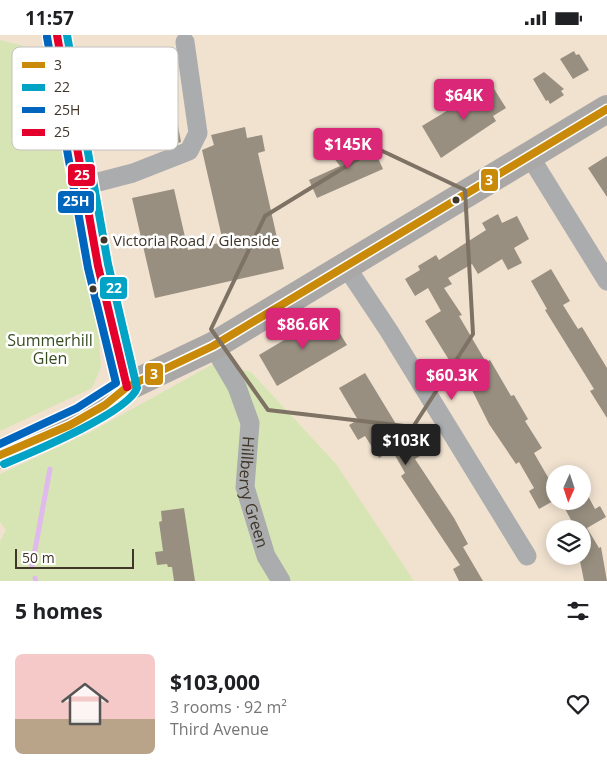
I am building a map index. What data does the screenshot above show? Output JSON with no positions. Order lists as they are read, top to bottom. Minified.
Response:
{"streets":{"street":["Hillberry Green"]},"parks":["Summerhill Glen"],"places":["Victoria Road / Glenside"],"lines":["transit line 22","transit line 25","transit line 25H","transit line 3"],"legend":["3","22","25H","25"],"scale_bar":"50 m","north":"bottom","page":{"status":"11:57","price":["$64K","$145K","$86.6K","$60.3K","$103K"],"scale":"50 m","heading":"5 homes","list":[{"name":"$103,000","note":"3 rooms · 92 m² · Third Avenue"}]}}
